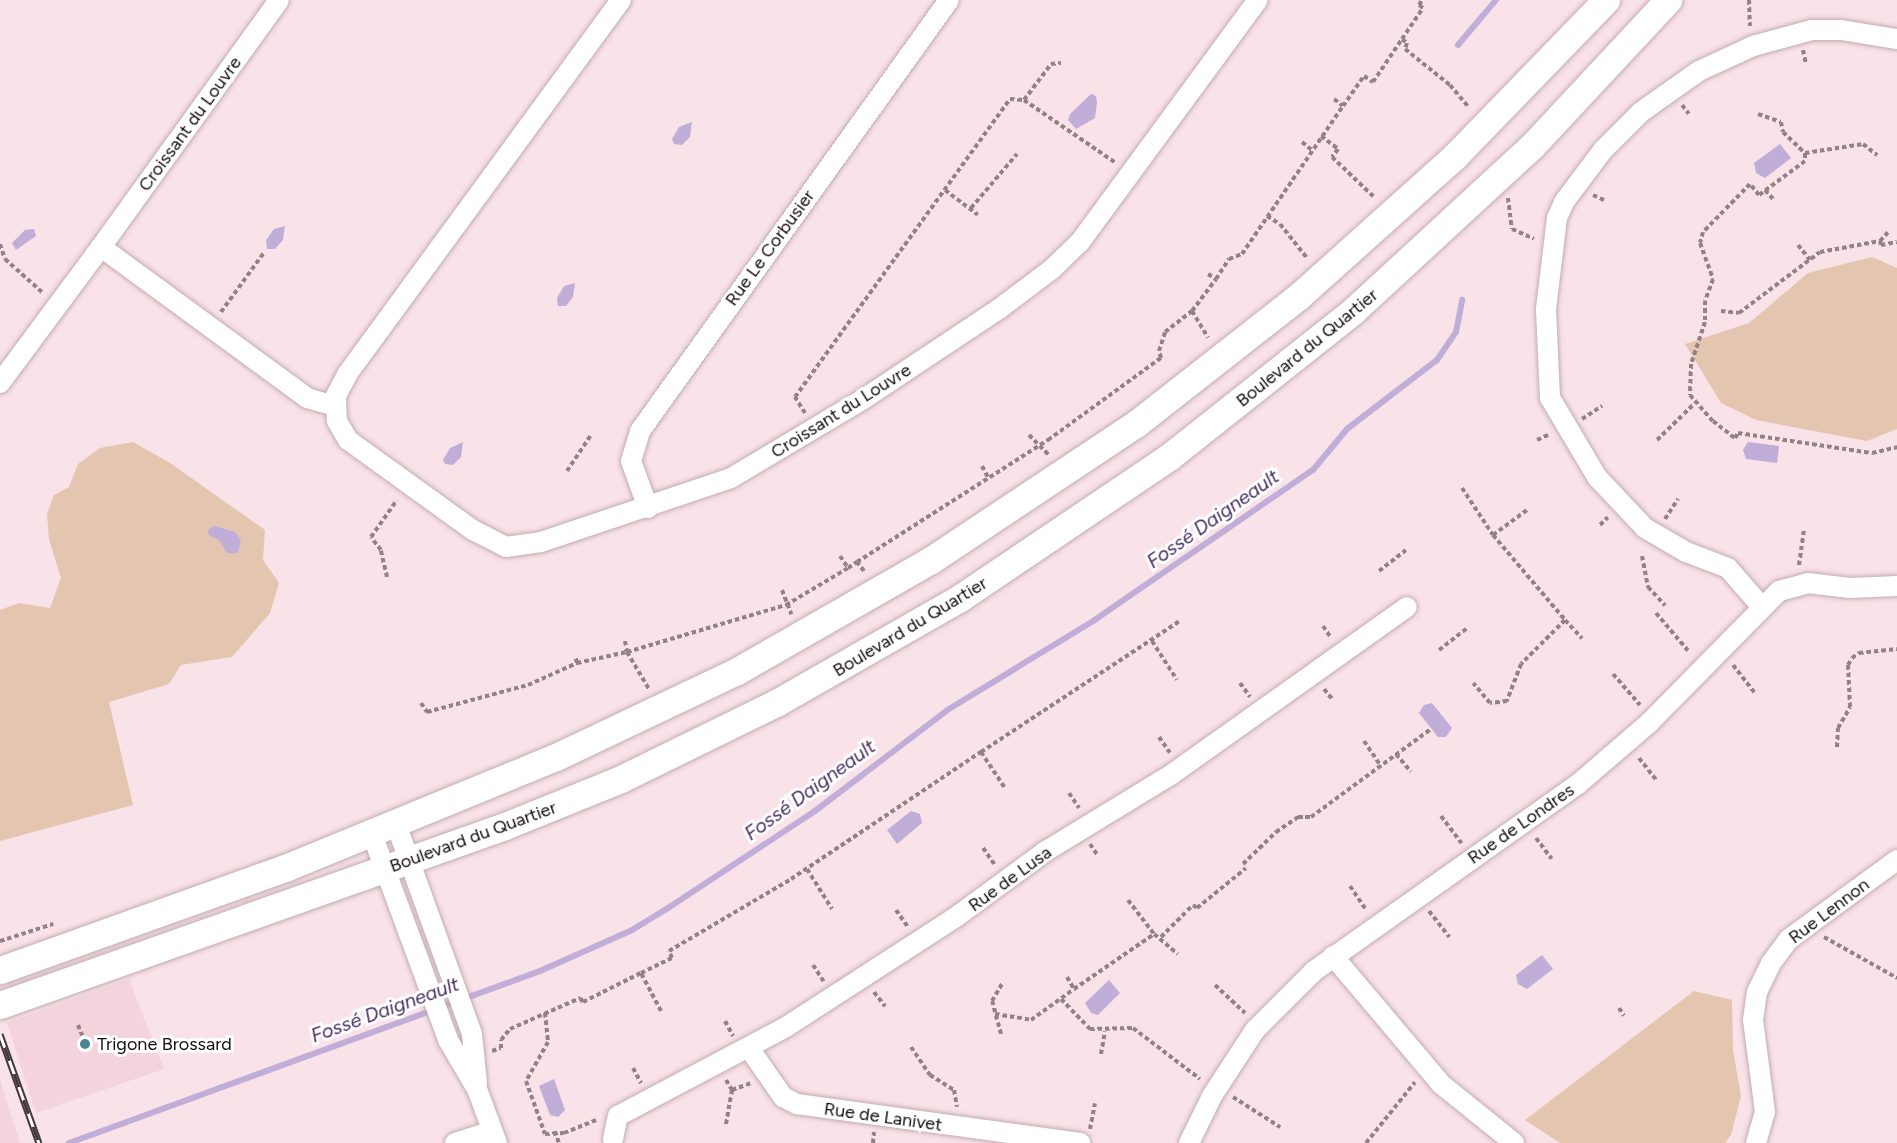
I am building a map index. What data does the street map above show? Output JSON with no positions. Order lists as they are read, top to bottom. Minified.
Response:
{"streets":{"main road":["Boulevard du Quartier"],"street":["Croissant du Louvre","Rue Le Corbusier","Rue de Londres","Rue de Lusa","Rue Lennon","Rue de Lanivet"]},"crossings":[["Croissant du Louvre","Rue Le Corbusier"],["Rue de Lusa","Rue de Lanivet"]],"water":["Fossé Daigneault"],"places":["Trigone Brossard"]}
